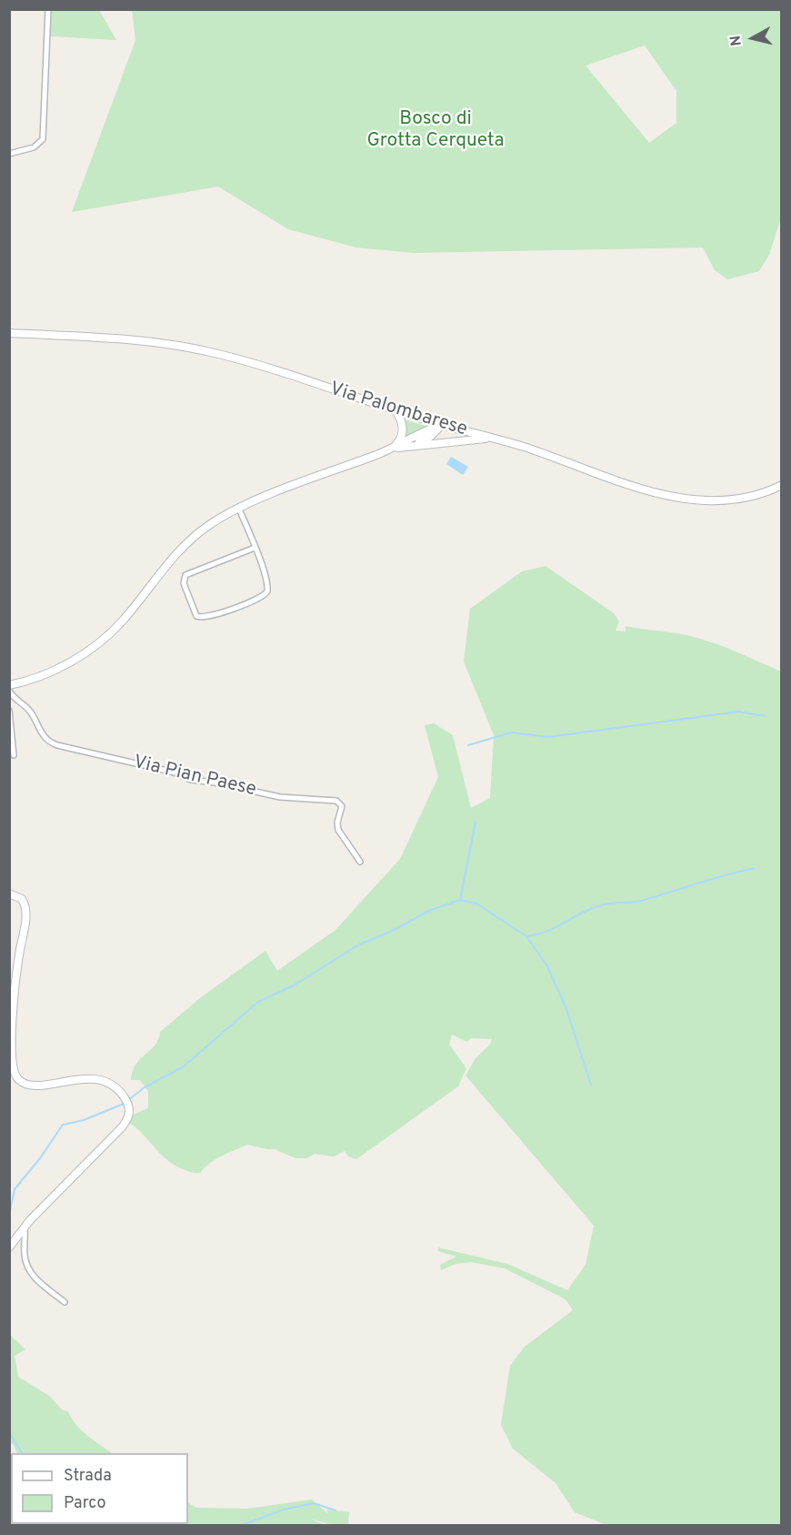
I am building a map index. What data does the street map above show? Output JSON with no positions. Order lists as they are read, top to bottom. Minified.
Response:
{"streets":{"street":["Via Palombarese","Via Pian Paese"]},"parks":["Bosco di Grotta Cerqueta"],"legend":["Strada","Parco"],"north":"left"}
